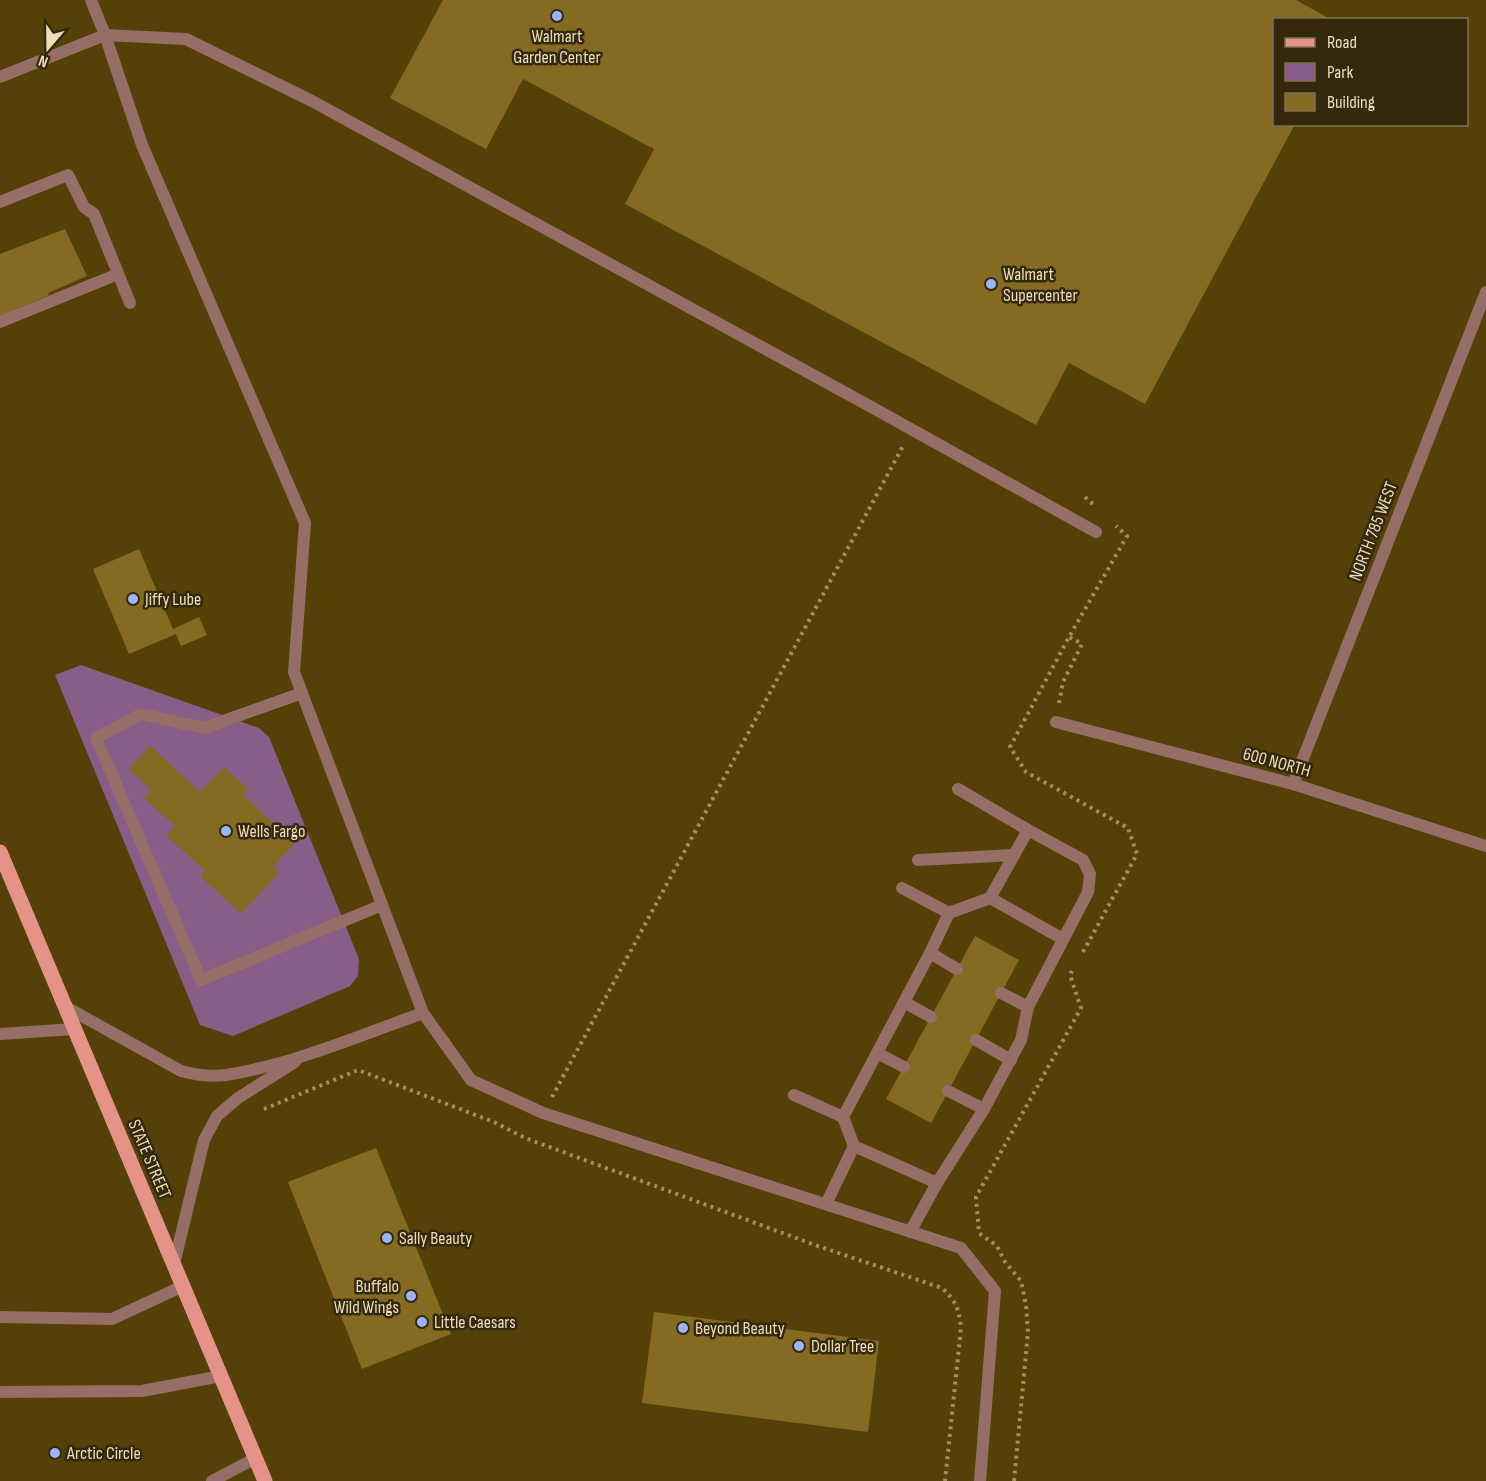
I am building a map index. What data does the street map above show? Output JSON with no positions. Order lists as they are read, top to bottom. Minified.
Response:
{"streets":{"main road":["STATE STREET"],"street":["NORTH 785 WEST","600 NORTH"]},"crossings":[["NORTH 785 WEST","600 NORTH"]],"places":["Walmart Garden Center","Walmart Supercenter","Jiffy Lube","Wells Fargo","Sally Beauty","Buffalo Wild Wings","Little Caesars","Beyond Beauty","Dollar Tree","Arctic Circle"],"legend":["Road","Park","Building"],"north":"bottom"}
